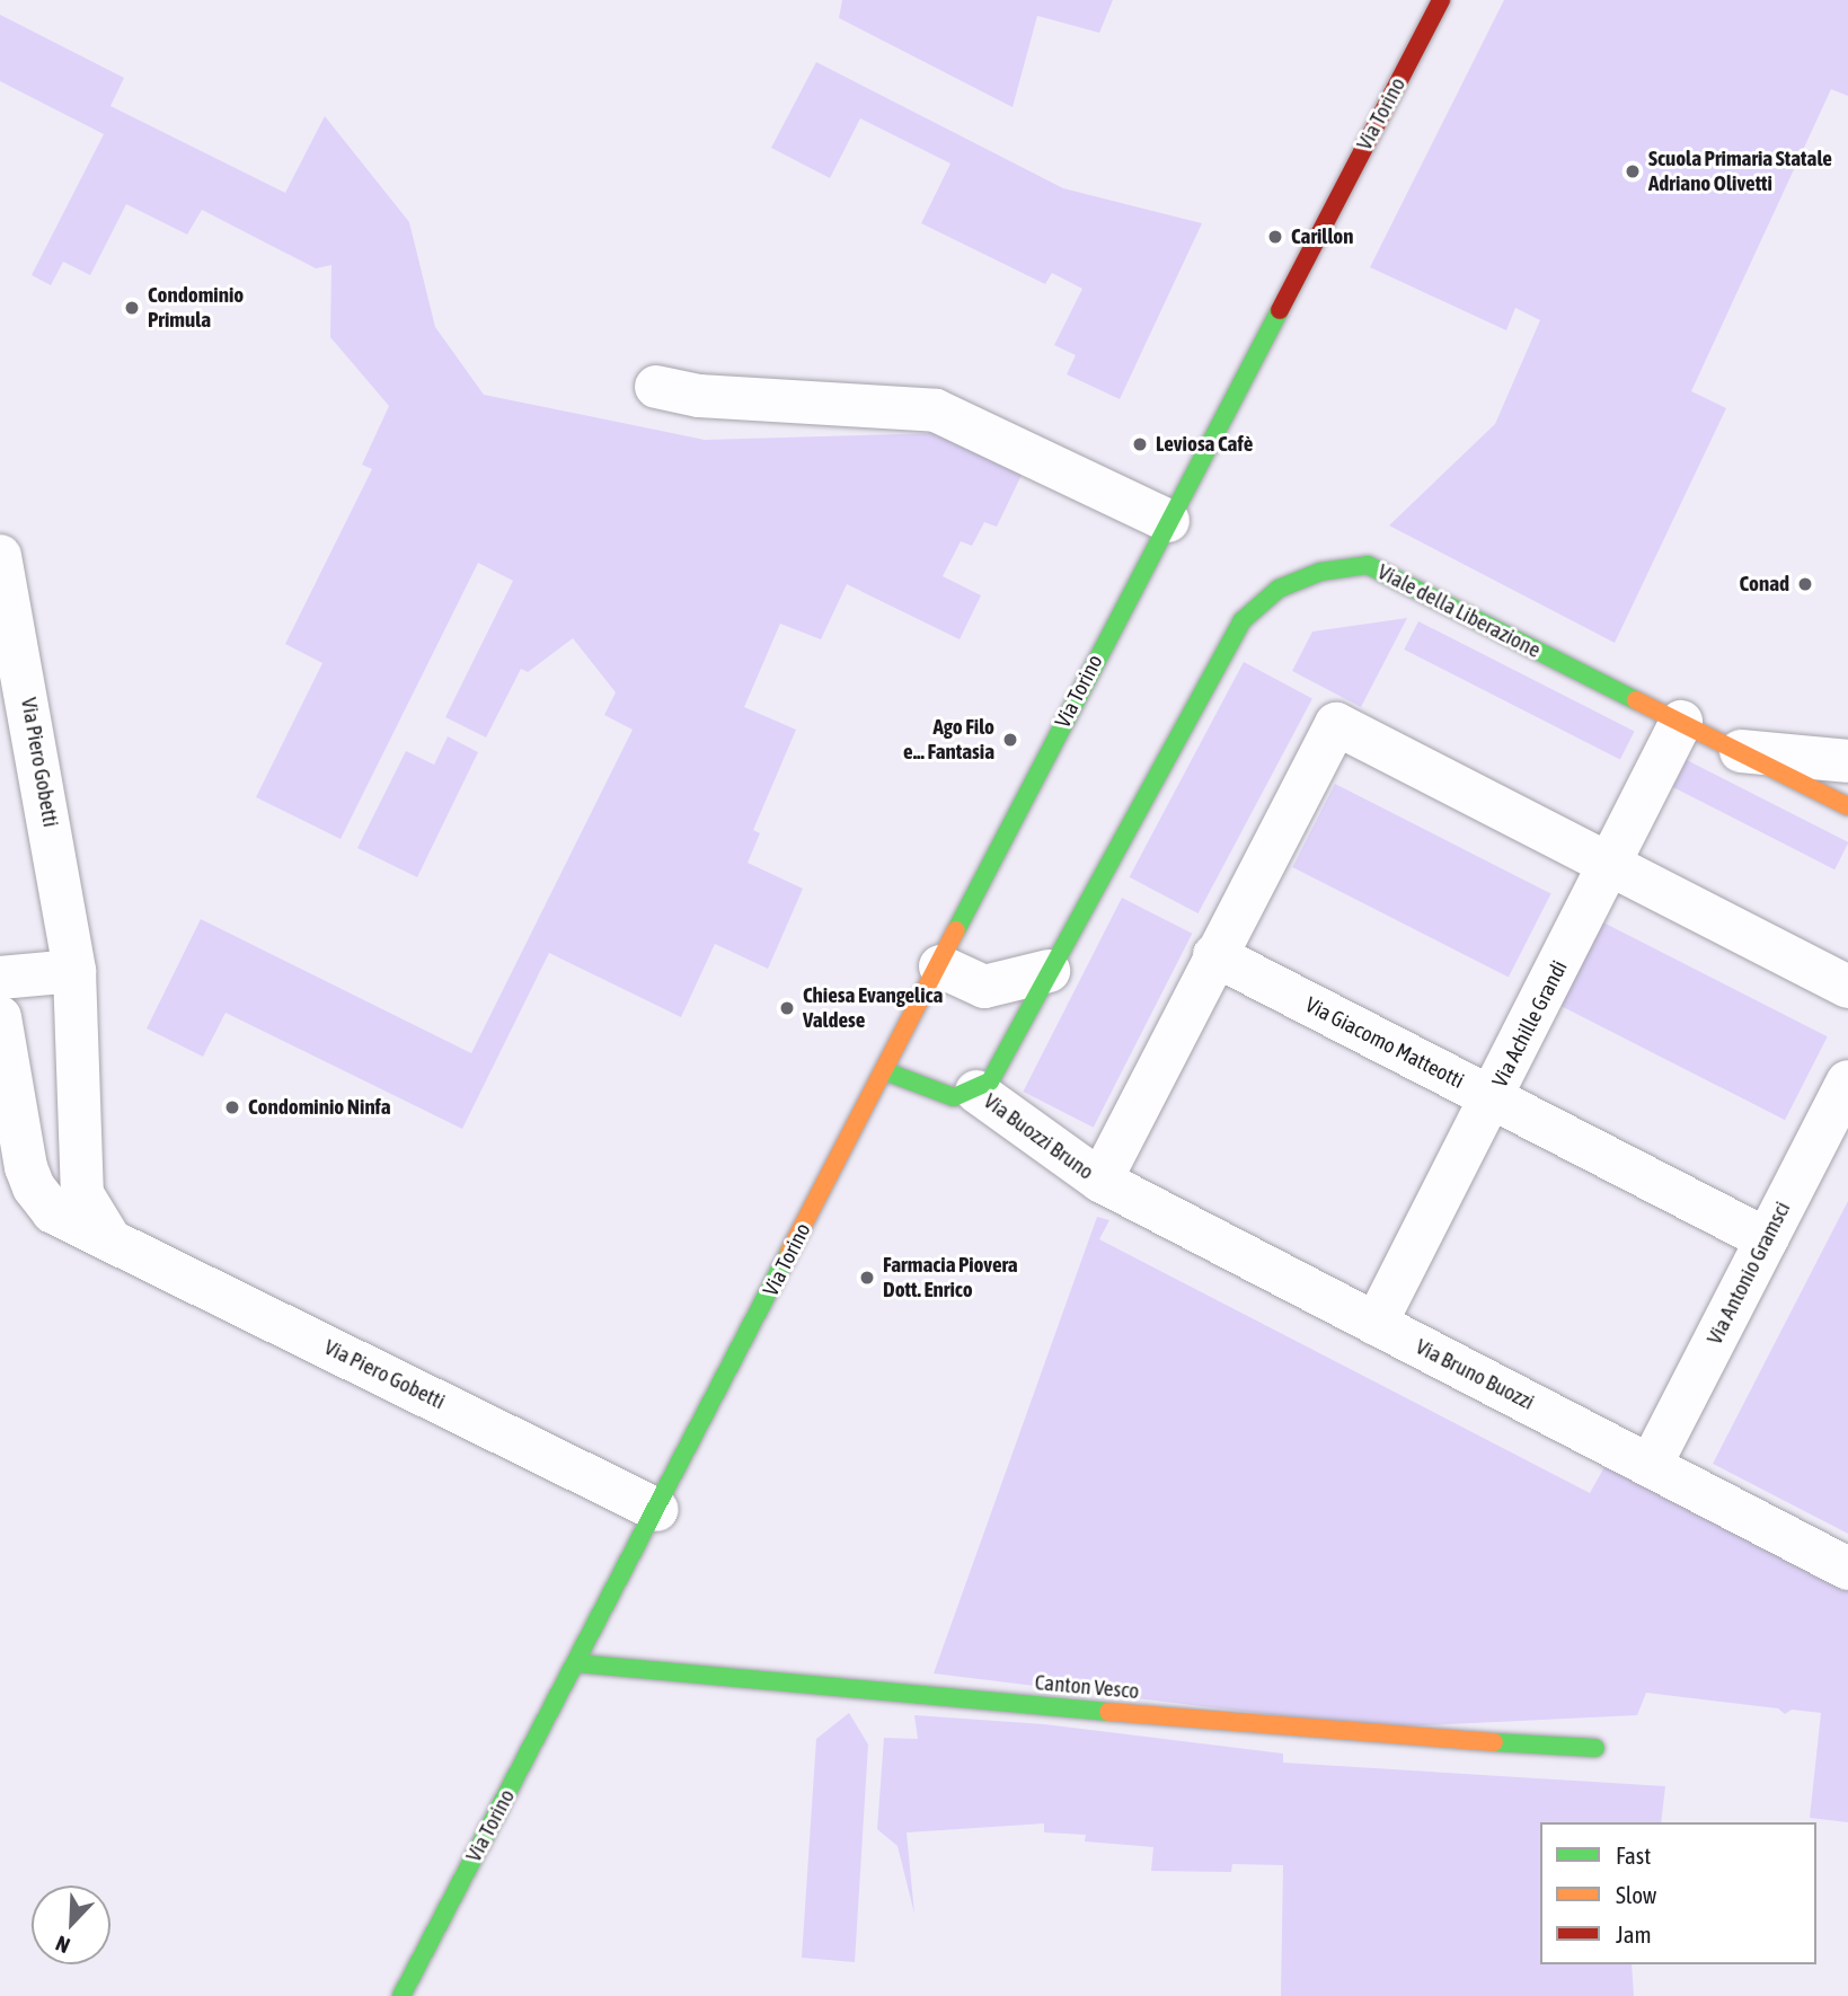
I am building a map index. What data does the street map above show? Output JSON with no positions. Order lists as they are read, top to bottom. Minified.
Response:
{"streets":{"street":["Via Torino","Viale della Liberazione","Via Piero Gobetti","Via Achille Grandi","Via Giacomo Matteotti","Via Buozzi Bruno","Via Antonio Gramsci","Via Bruno Buozzi","Canton Vesco"]},"crossings":[["Via Torino","Via Piero Gobetti"],["Via Torino","Canton Vesco"],["Viale della Liberazione","Via Achille Grandi"],["Viale della Liberazione","Via Buozzi Bruno"],["Via Achille Grandi","Via Giacomo Matteotti"],["Via Achille Grandi","Via Bruno Buozzi"],["Via Giacomo Matteotti","Via Antonio Gramsci"],["Via Buozzi Bruno","Via Bruno Buozzi"],["Via Antonio Gramsci","Via Bruno Buozzi"]],"places":["Scuola Primaria Statale Adriano Olivetti","Carillon","Condominio Primula","Leviosa Cafè","Conad","Ago Filo e... Fantasia","Chiesa Evangelica Valdese","Condominio Ninfa","Farmacia Piovera Dott. Enrico"],"legend":["Fast","Slow","Jam"],"north":"bottom left"}
